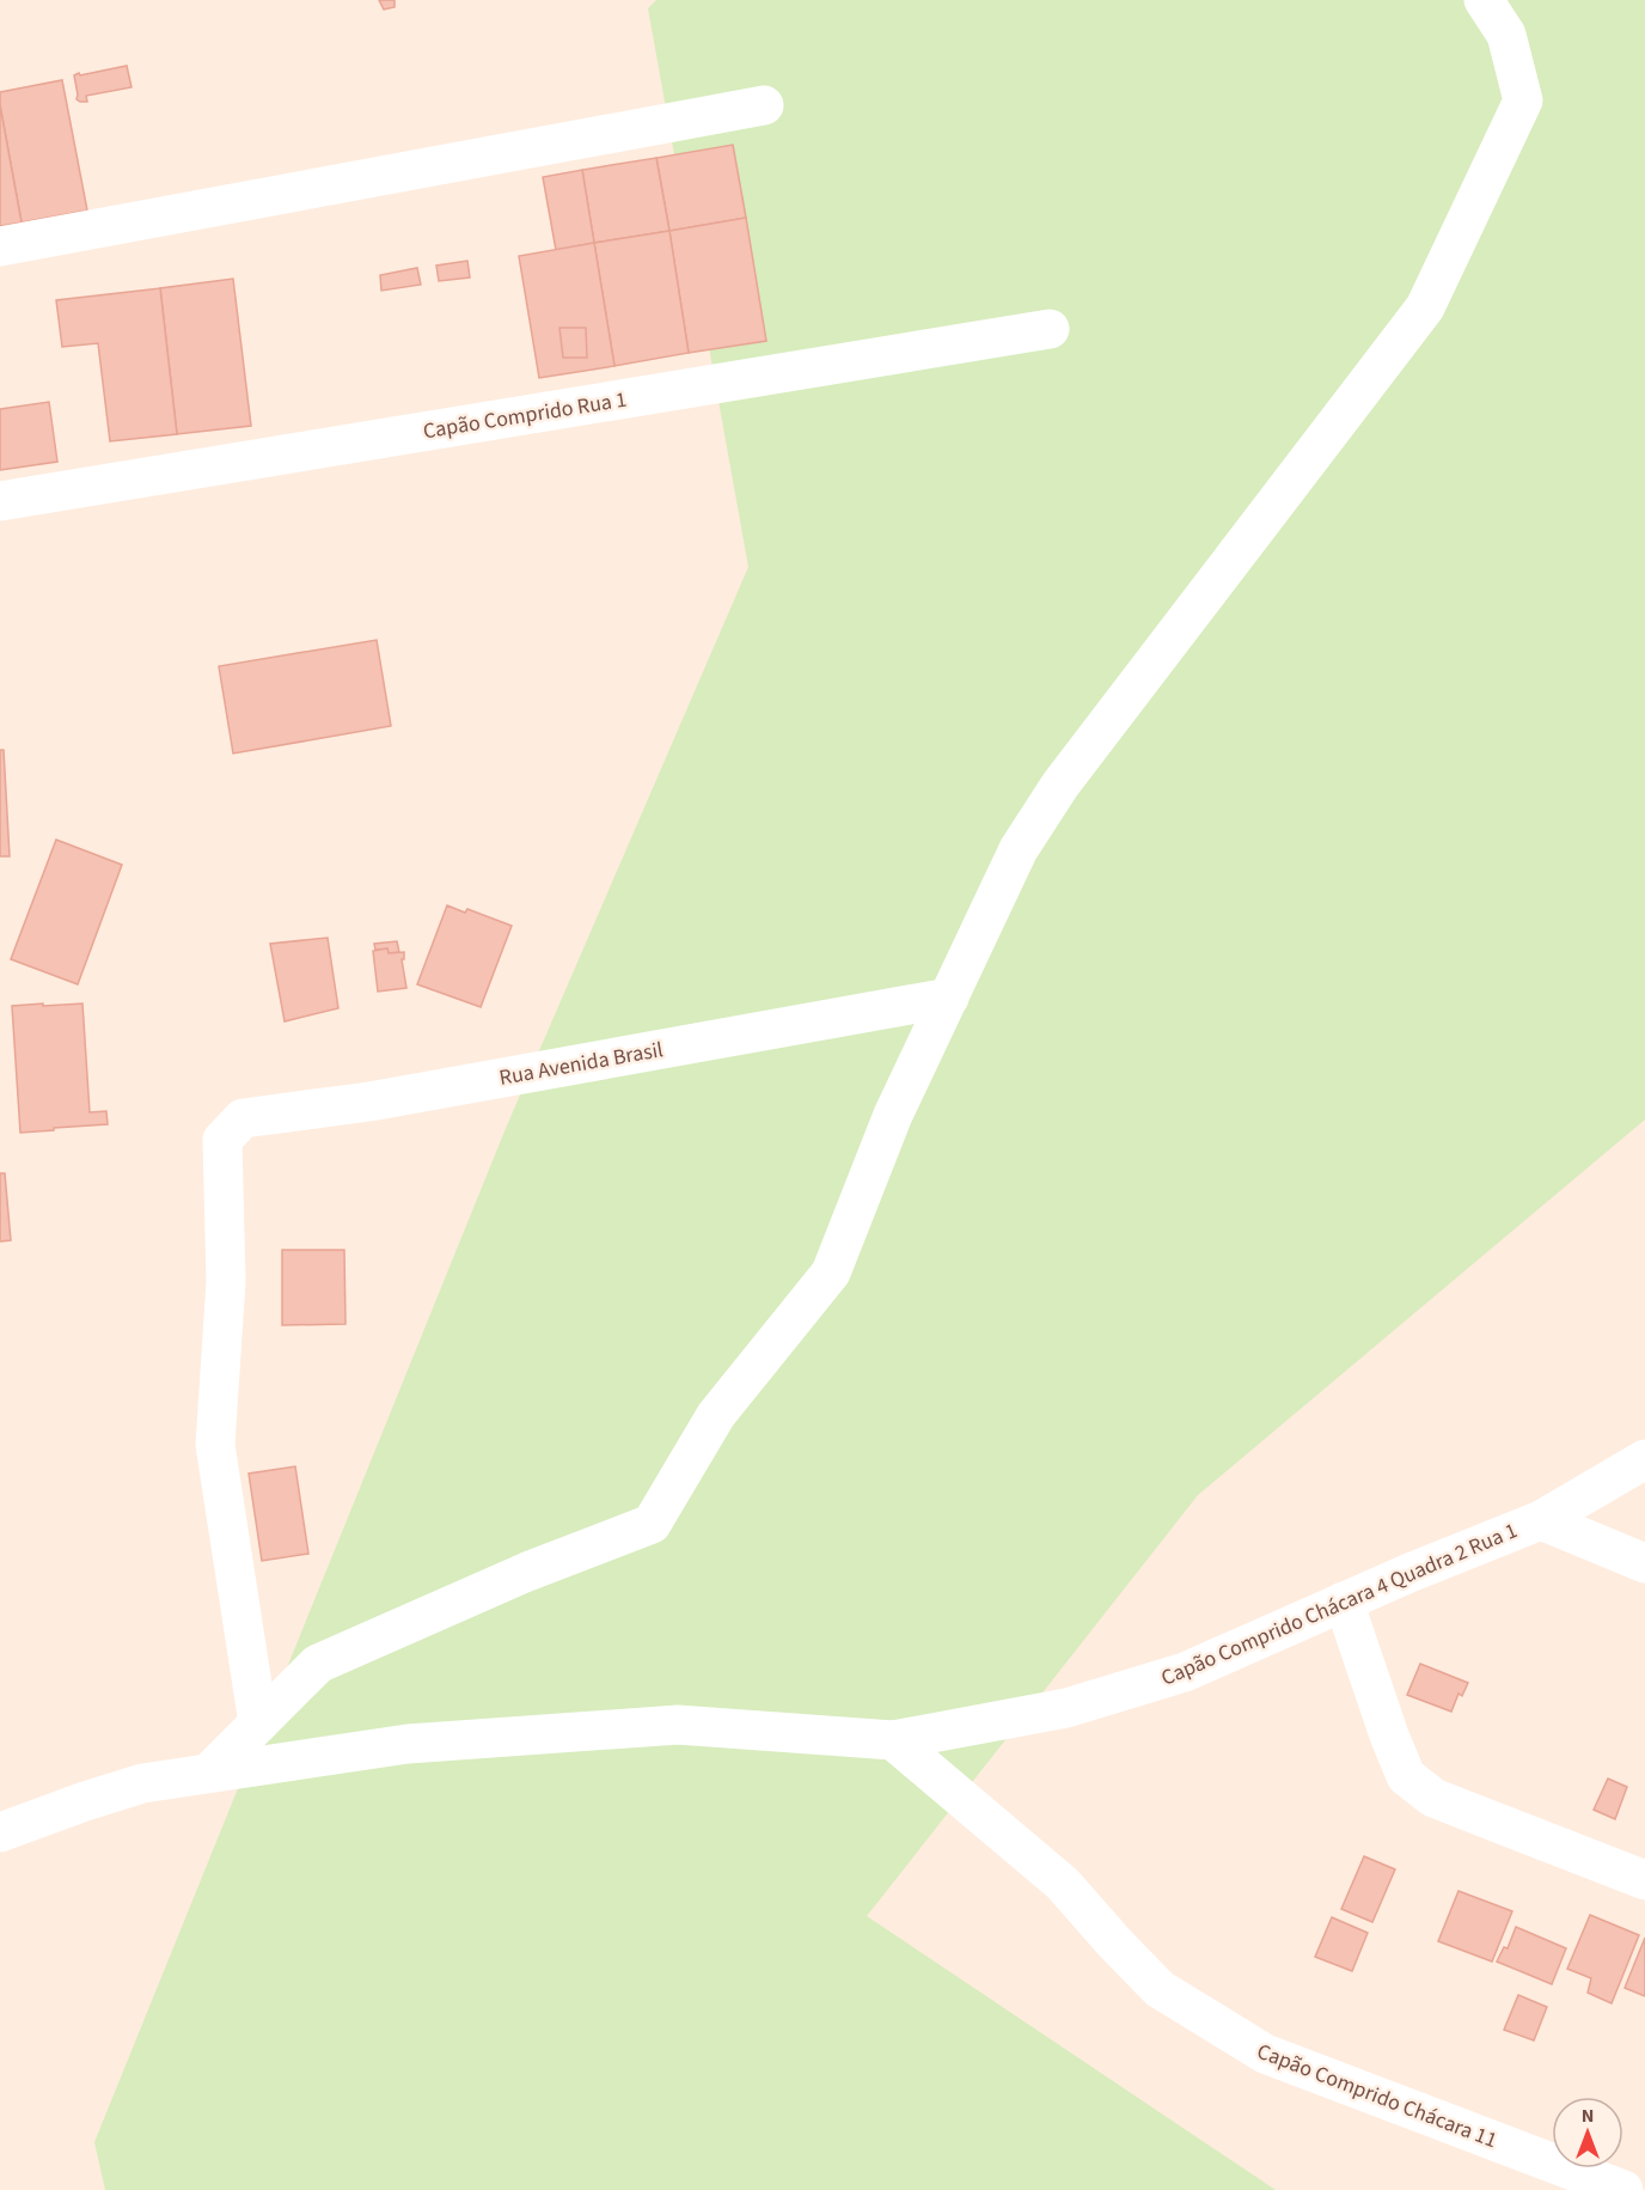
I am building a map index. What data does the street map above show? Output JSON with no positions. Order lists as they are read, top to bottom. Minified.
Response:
{"streets":{"street":["Capão Comprido Rua 1","Rua Avenida Brasil","Capão Comprido Chácara 4 Quadra 2 Rua 1","Capão Comprido Chácara 11"]},"crossings":[["Capão Comprido Chácara 4 Quadra 2 Rua 1","Capão Comprido Chácara 11"]],"north":"top"}
